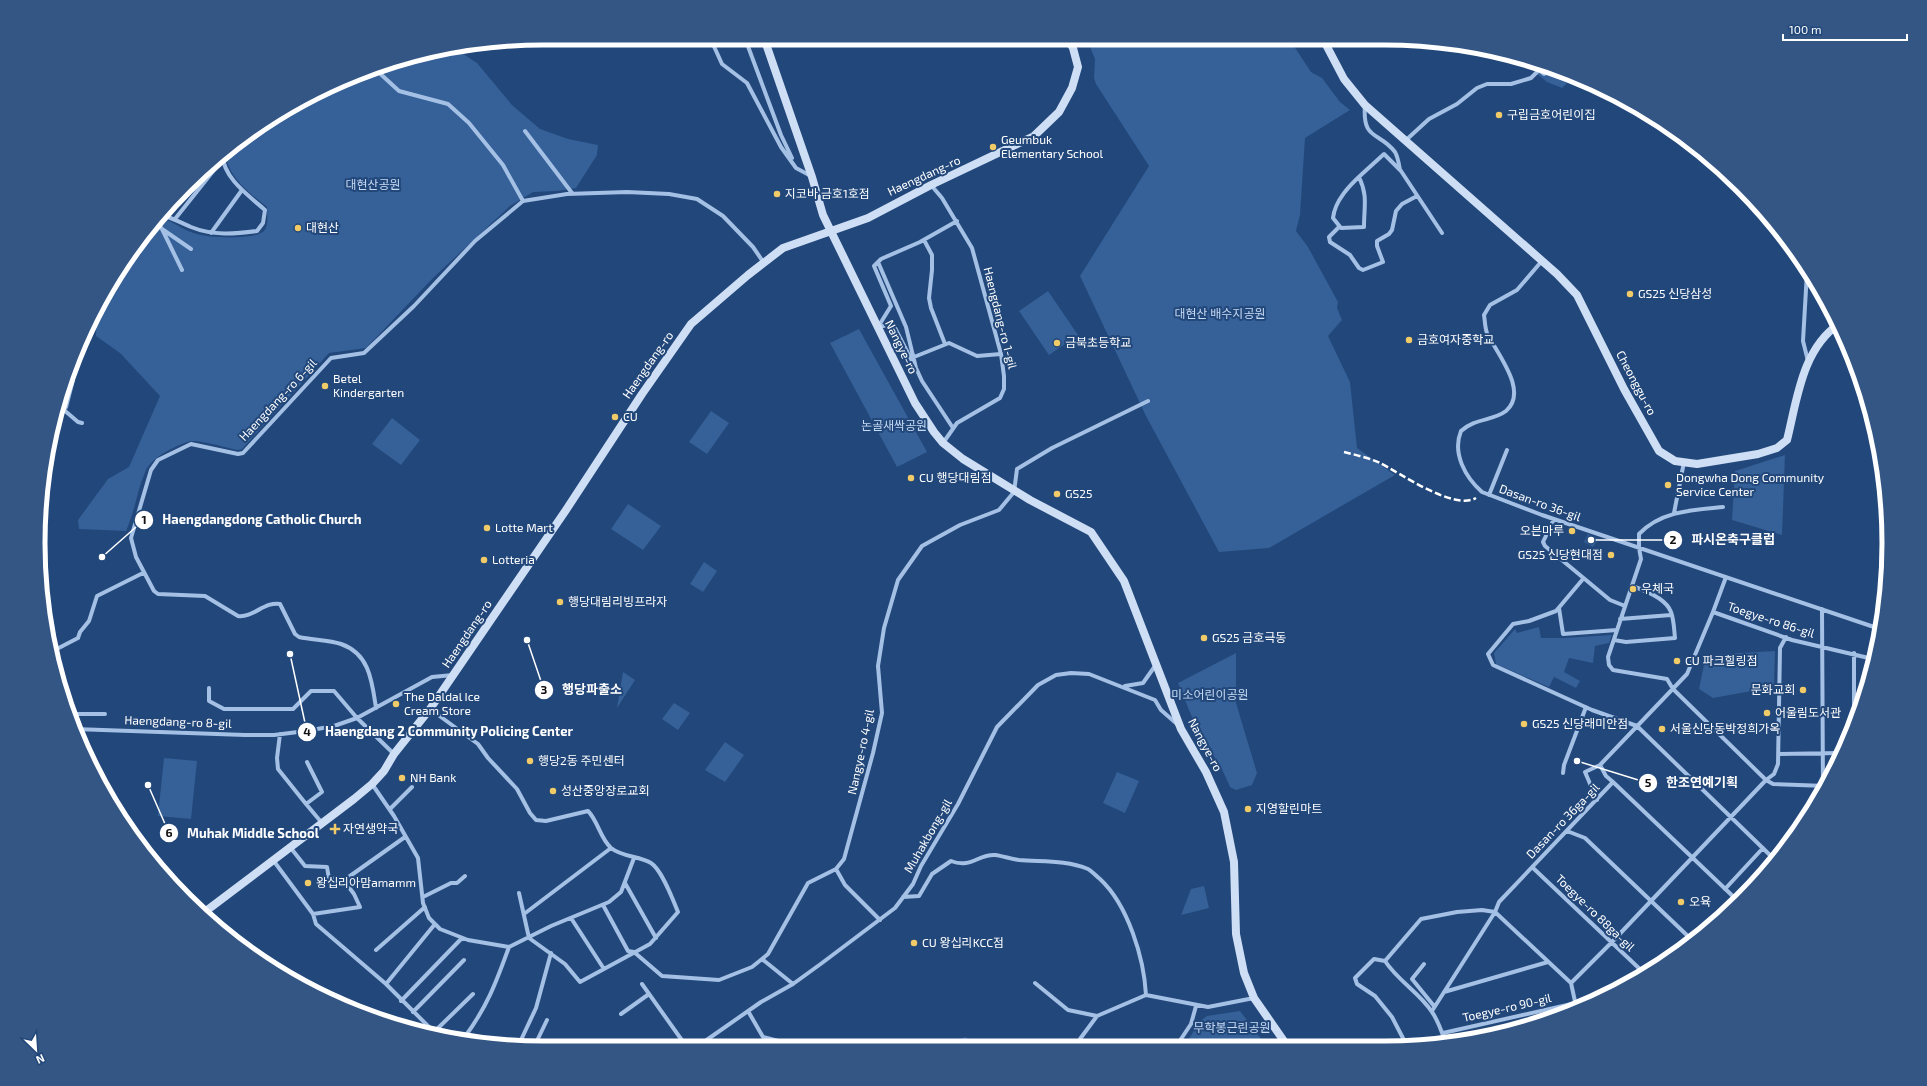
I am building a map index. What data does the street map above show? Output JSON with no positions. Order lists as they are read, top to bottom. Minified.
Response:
{"streets":{"main road":["Haengdang-ro","Nangye-ro","Cheonggu-ro"],"street":["Haengdang-ro 1-gil","Haengdang-ro 6-gil","Dasan-ro 36-gil","Toegye-ro 86-gil","Haengdang-ro 8-gil","Nangye-ro 4-gil","Dasan-ro 36ga-gil","Muhakbong-gil","Toegye-ro 88ga-gil","Toegye-ro 90-gil"]},"crossings":[["Haengdang-ro","Haengdang-ro 1-gil"],["Haengdang-ro","Nangye-ro"],["Haengdang-ro","Haengdang-ro 8-gil"],["Haengdang-ro 1-gil","Nangye-ro"],["Nangye-ro","Nangye-ro 4-gil"],["Nangye-ro","Muhakbong-gil"],["Cheonggu-ro","Dasan-ro 36-gil"],["Haengdang-ro 6-gil","Haengdang-ro 8-gil"],["Dasan-ro 36-gil","Toegye-ro 86-gil"],["Dasan-ro 36-gil","Dasan-ro 36ga-gil"],["Toegye-ro 86-gil","Dasan-ro 36ga-gil"],["Dasan-ro 36ga-gil","Toegye-ro 88ga-gil"]],"parks":["대현산공원","대현산 배수지공원","논골새싹공원","미소어린이공원","무학봉근린공원"],"places":{"other":["구립금호어린이집","Geumbuk Elementary School","지코바 금호1호점","대현산","GS25 신당삼성","금호여자중학교","금북초등학교","Betel Kindergarten","CU","CU 행당대림점","Dongwha Dong Community Service Center","GS25","Lotte Mart","오븐마루","파시온축구클럽","GS25 신당현대점","Haengdangdong Catholic Church","Lotteria","우체국","행당대림리빙프라자","GS25 금호극동","행당파출소","Haengdang 2 Community Policing Center","CU 파크힐링점","문화교회","The Daldal Ice Cream Store","어울림도서관","GS25 신당래미안점","서울신당동박정희가옥","행당2동 주민센터","한조연예기획","NH Bank","Muhak Middle School","성산중앙장로교회","지영할린마트","왕십리아맘amamm","오육","CU 왕십리KCC점"],"health":["자연생약국"]},"scale_bar":"100 m","north":"bottom right"}
